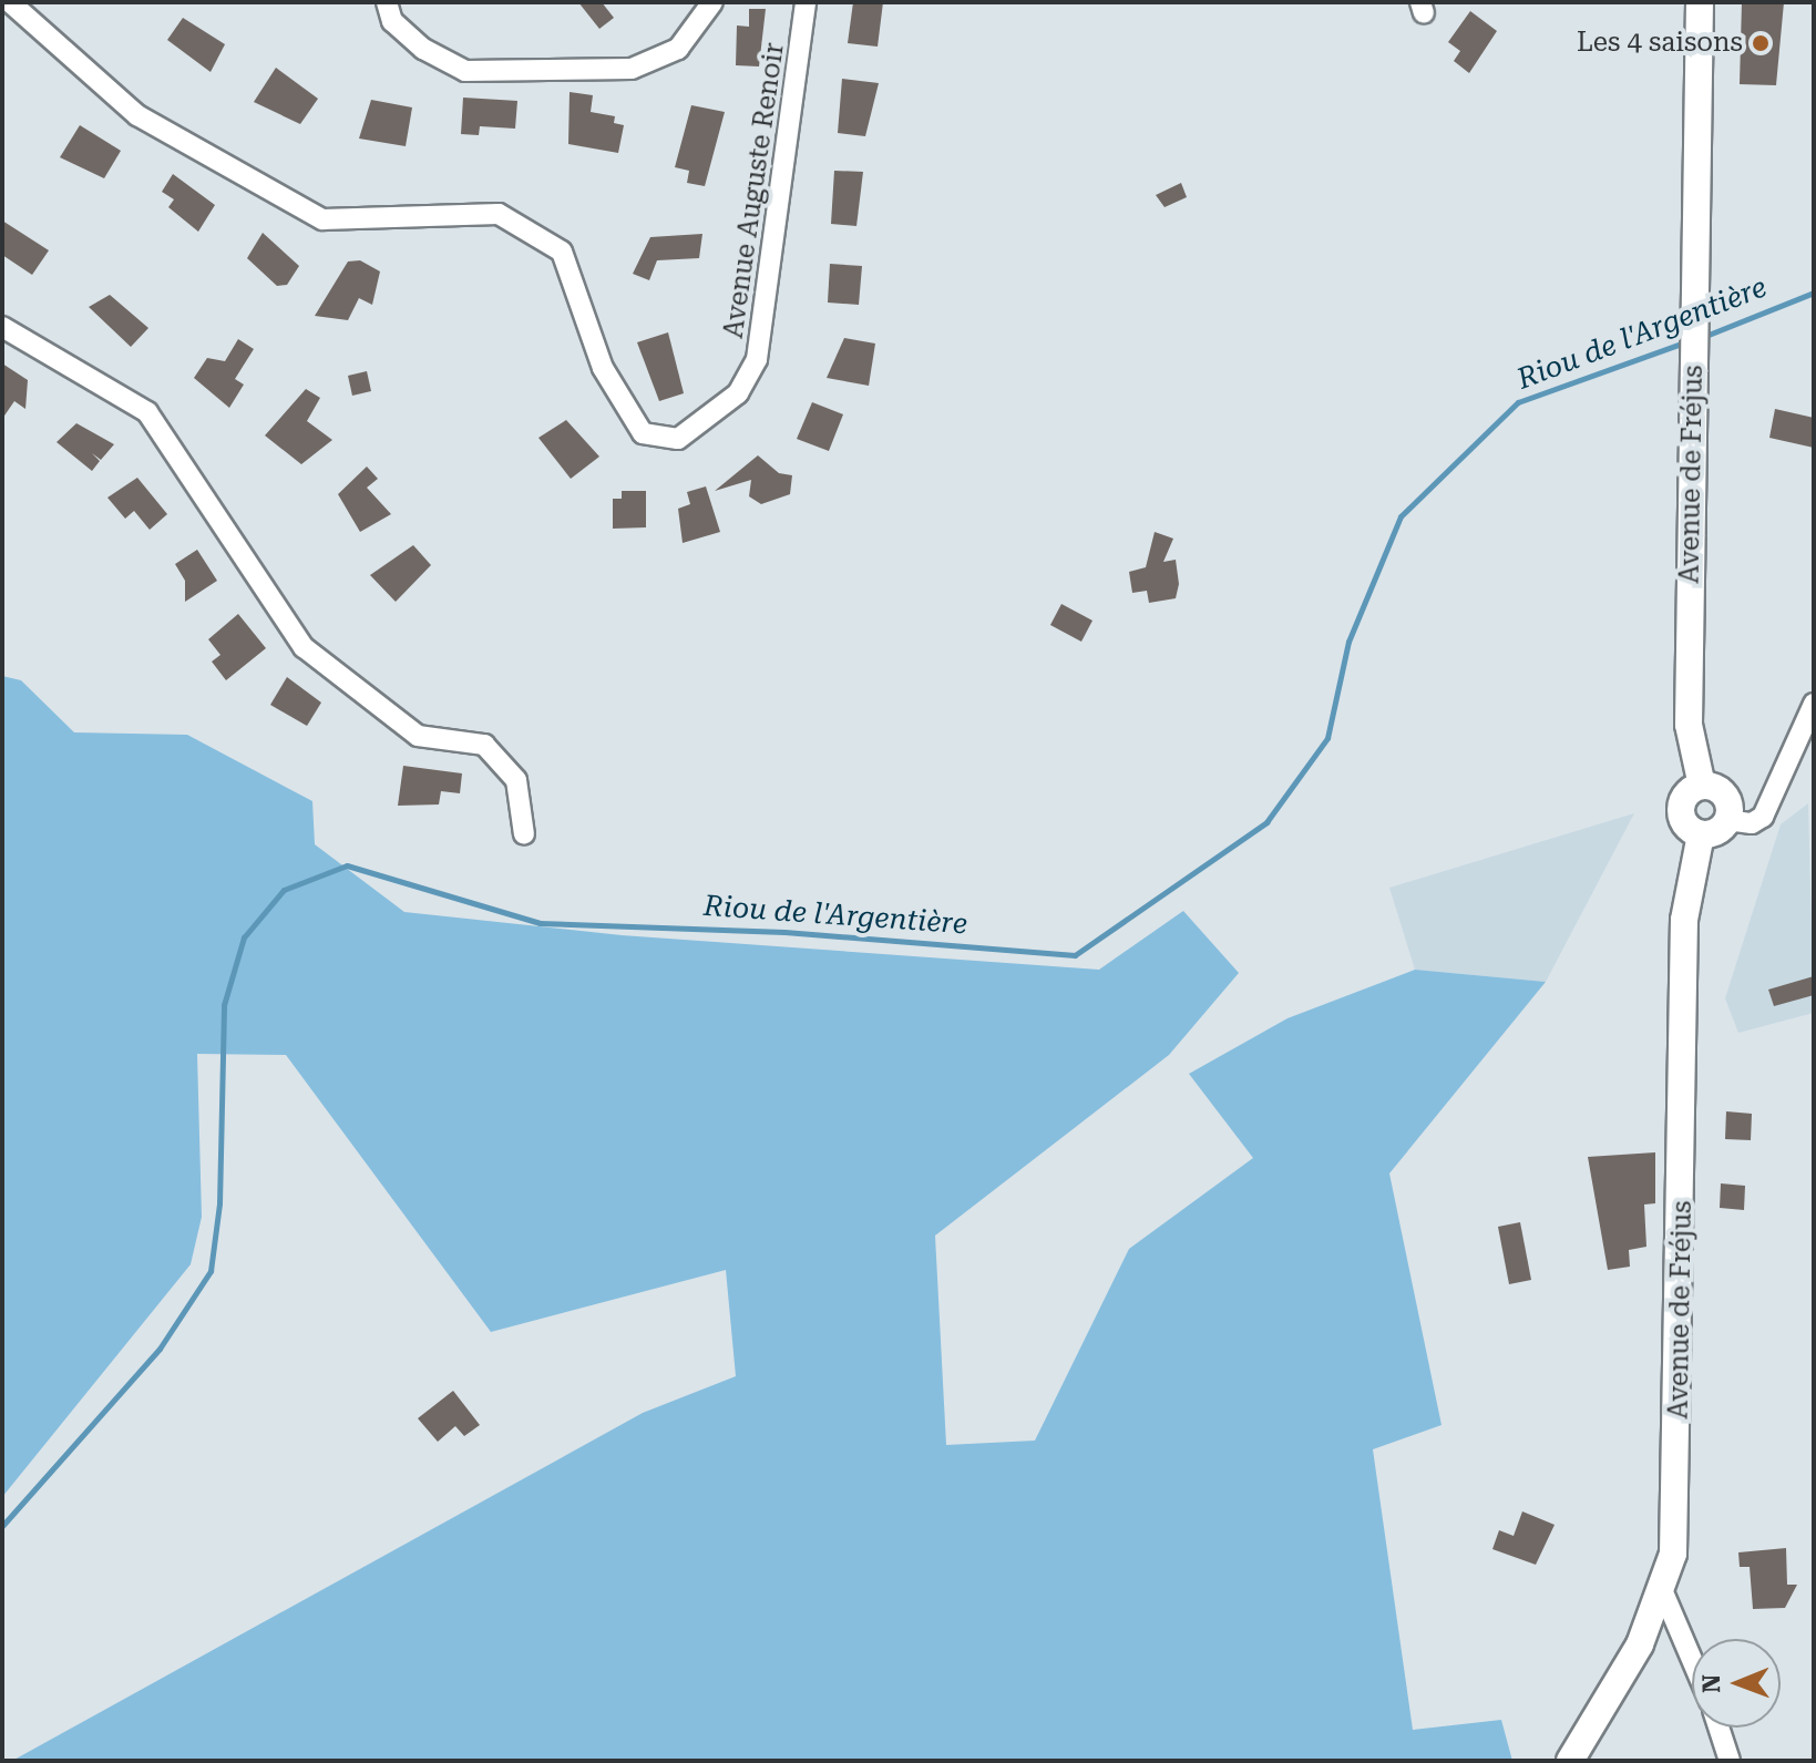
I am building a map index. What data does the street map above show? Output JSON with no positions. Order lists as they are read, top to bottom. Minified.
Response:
{"streets":{"main road":["Avenue de Fréjus"],"street":["Avenue Auguste Renoir"]},"water":["Riou de l'Argentière"],"places":["Les 4 saisons"],"north":"left"}
